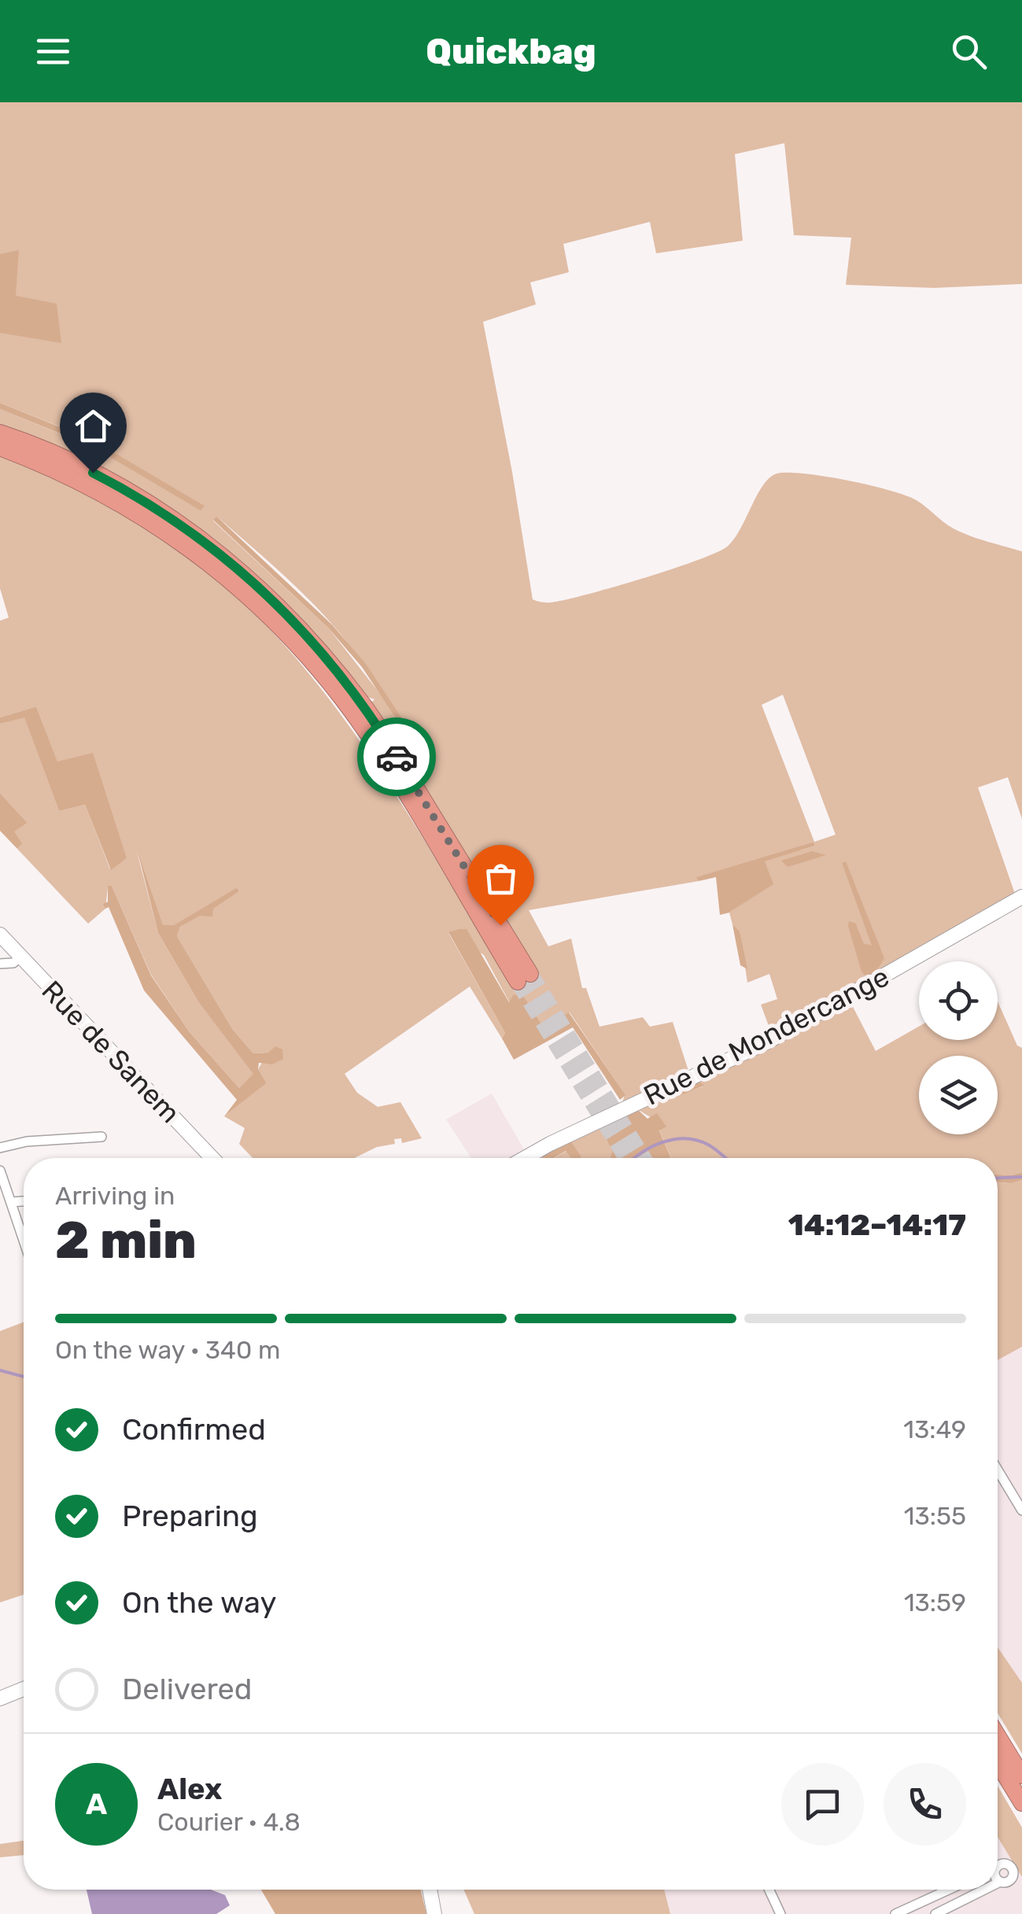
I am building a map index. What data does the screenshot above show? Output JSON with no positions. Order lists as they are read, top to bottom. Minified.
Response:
{"streets":{"main road":["Rue de Mondercange","Rue de Sanem"]},"page":{"header":"Quickbag","heading":["2 min","Arriving in","14:12–14:17"],"panel":["Alex","Courier · 4.8"],"bar":"On the way · 340 m","list":[["Confirmed","13:49"],["Preparing","13:55"],["On the way","13:59"],"Delivered"],"round":"A"}}
